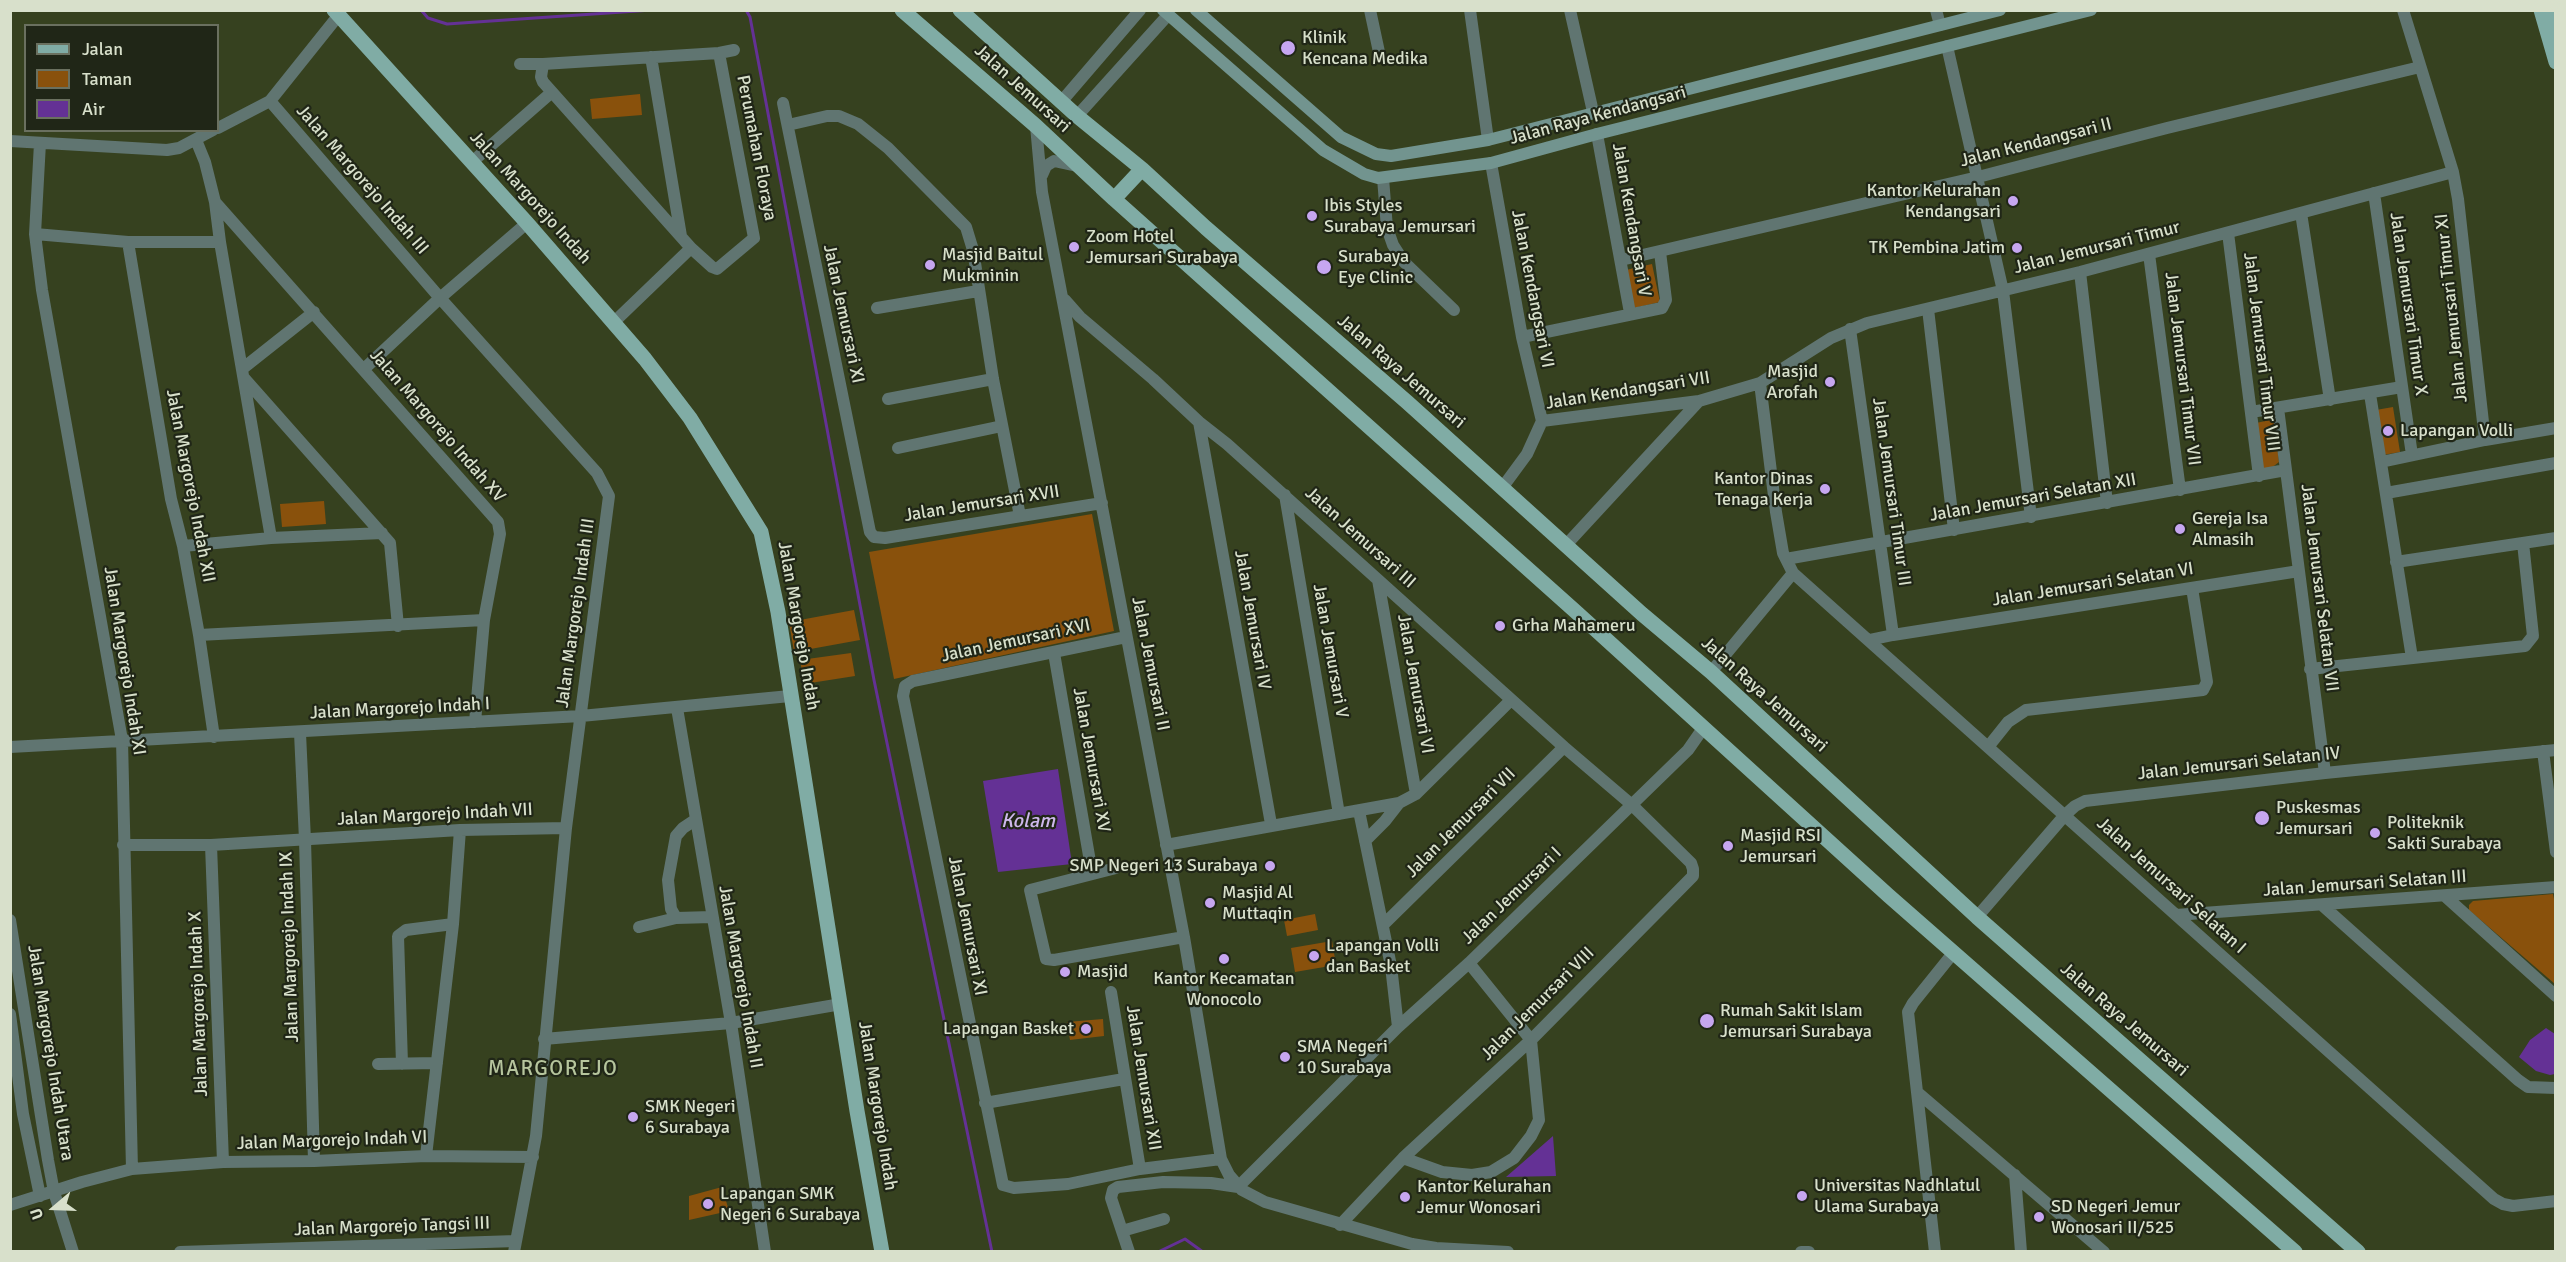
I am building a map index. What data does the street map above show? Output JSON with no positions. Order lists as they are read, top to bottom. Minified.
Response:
{"streets":{"main road":["Jalan Jemursari","Jalan Raya Kendangsari","Jalan Margorejo Indah","Jalan Raya Jemursari"],"street":["Jalan Kendangsari II","Perumahan Floraya","Jalan Margorejo Indah III","Jalan Kendangsari V","Jalan Jemursari Timur","Jalan Kendangsari VI","Jalan Jemursari Timur X","Jalan Jemursari Timur XI","Jalan Jemursari XI","Jalan Jemursari Timur VIII","Jalan Jemursari Timur VII","Jalan Kendangsari VII","Jalan Margorejo Indah XV","Jalan Margorejo Indah XII","Jalan Jemursari Timur III","Jalan Jemursari Selatan XII","Jalan Jemursari XVII","Jalan Jemursari III","Jalan Jemursari Selatan VI","Jalan Jemursari Selatan VII","Jalan Jemursari IV","Jalan Jemursari XVI","Jalan Jemursari V","Jalan Margorejo Indah XI","Jalan Jemursari II","Jalan Jemursari VI","Jalan Margorejo Indah I","Jalan Jemursari XV","Jalan Jemursari Selatan IV","Jalan Margorejo Indah VII","Jalan Jemursari VII","Jalan Jemursari Selatan III","Jalan Jemursari Selatan I","Jalan Jemursari I","Jalan Margorejo Indah IX","Jalan Margorejo Indah II","Jalan Margorejo Indah X","Jalan Jemursari VIII","Jalan Margorejo Indah Utara","Jalan Jemursari XII","Jalan Margorejo Indah VI","Jalan Margorejo Tangsi III"]},"crossings":[["Jalan Jemursari","Jalan Raya Jemursari"],["Jalan Jemursari","Jalan Jemursari II"],["Jalan Raya Kendangsari","Jalan Kendangsari V"],["Jalan Raya Kendangsari","Jalan Kendangsari VI"],["Jalan Kendangsari II","Jalan Kendangsari V"],["Jalan Kendangsari II","Jalan Jemursari Timur XI"],["Jalan Margorejo Indah III","Jalan Margorejo Indah I"],["Jalan Margorejo Indah III","Jalan Margorejo Indah VII"],["Jalan Margorejo Indah III","Jalan Margorejo Indah VI"],["Jalan Margorejo Indah III","Jalan Margorejo Tangsi III"],["Jalan Margorejo Indah","Jalan Margorejo Indah I"],["Jalan Jemursari Timur","Jalan Jemursari Timur X"],["Jalan Jemursari Timur","Jalan Jemursari Timur XI"],["Jalan Jemursari Timur","Jalan Jemursari Timur VIII"],["Jalan Jemursari Timur","Jalan Jemursari Timur VII"],["Jalan Jemursari Timur","Jalan Kendangsari VII"],["Jalan Jemursari Timur","Jalan Jemursari Timur III"],["Jalan Jemursari Timur","Jalan Jemursari Selatan I"],["Jalan Kendangsari VI","Jalan Kendangsari VII"],["Jalan Jemursari XI","Jalan Jemursari XVII"],["Jalan Jemursari XI","Jalan Jemursari XVI"],["Jalan Jemursari XI","Jalan Jemursari XII"],["Jalan Jemursari Timur VIII","Jalan Jemursari Selatan XII"],["Jalan Jemursari Timur VII","Jalan Jemursari Selatan XII"],["Jalan Raya Jemursari","Jalan Kendangsari VII"],["Jalan Raya Jemursari","Jalan Jemursari Selatan IV"],["Jalan Kendangsari VII","Jalan Jemursari Selatan I"],["Jalan Margorejo Indah XV","Jalan Margorejo Indah I"],["Jalan Margorejo Indah XII","Jalan Margorejo Indah I"],["Jalan Jemursari Timur III","Jalan Jemursari Selatan XII"],["Jalan Jemursari Timur III","Jalan Jemursari Selatan VI"],["Jalan Jemursari Selatan XII","Jalan Jemursari Selatan VII"],["Jalan Jemursari Selatan XII","Jalan Jemursari Selatan I"],["Jalan Jemursari XVII","Jalan Jemursari II"],["Jalan Jemursari III","Jalan Jemursari IV"],["Jalan Jemursari III","Jalan Jemursari V"],["Jalan Jemursari III","Jalan Jemursari II"],["Jalan Jemursari III","Jalan Jemursari VI"],["Jalan Jemursari III","Jalan Jemursari VII"],["Jalan Jemursari III","Jalan Jemursari I"],["Jalan Jemursari III","Jalan Jemursari VIII"],["Jalan Jemursari Selatan VI","Jalan Jemursari Selatan VII"],["Jalan Jemursari Selatan VII","Jalan Jemursari Selatan IV"],["Jalan Jemursari IV","Jalan Jemursari VI"],["Jalan Jemursari XVI","Jalan Jemursari II"],["Jalan Jemursari XVI","Jalan Jemursari XV"],["Jalan Jemursari V","Jalan Jemursari VI"],["Jalan Margorejo Indah XI","Jalan Margorejo Indah I"],["Jalan Margorejo Indah XI","Jalan Margorejo Indah VII"],["Jalan Margorejo Indah XI","Jalan Margorejo Indah Utara"],["Jalan Margorejo Indah XI","Jalan Margorejo Indah VI"],["Jalan Jemursari II","Jalan Jemursari VI"],["Jalan Margorejo Indah I","Jalan Margorejo Indah IX"],["Jalan Margorejo Indah I","Jalan Margorejo Indah II"],["Jalan Jemursari Selatan IV","Jalan Jemursari Selatan I"],["Jalan Margorejo Indah VII","Jalan Margorejo Indah IX"],["Jalan Margorejo Indah VII","Jalan Margorejo Indah X"],["Jalan Jemursari Selatan III","Jalan Jemursari Selatan I"],["Jalan Jemursari I","Jalan Jemursari VIII"],["Jalan Margorejo Indah IX","Jalan Margorejo Indah VI"],["Jalan Margorejo Indah X","Jalan Margorejo Indah VI"],["Jalan Margorejo Indah Utara","Jalan Margorejo Indah VI"]],"districts":["MARGOREJO"],"water":["Kolam"],"places":["Klinik Kencana Medika","Kantor Kelurahan Kendangsari","Ibis Styles Surabaya Jemursari","Zoom Hotel Jemursari Surabaya","TK Pembina Jatim","Masjid Baitul Mukminin","Surabaya Eye Clinic","Masjid Arofah","Lapangan Volli","Kantor Dinas Tenaga Kerja","Gereja Isa Almasih","Grha Mahameru","Puskesmas Jemursari","Politeknik Sakti Surabaya","Masjid RSI Jemursari","SMP Negeri 13 Surabaya","Masjid Al Muttaqin","Lapangan Volli dan Basket","Kantor Kecamatan Wonocolo","Masjid","Rumah Sakit Islam Jemursari Surabaya","Lapangan Basket","SMA Negeri 10 Surabaya","SMK Negeri 6 Surabaya","Universitas Nadhlatul Ulama Surabaya","Kantor Kelurahan Jemur Wonosari","Lapangan SMK Negeri 6 Surabaya","SD Negeri Jemur Wonosari II/525"],"legend":["Jalan","Taman","Air"],"north":"left"}
